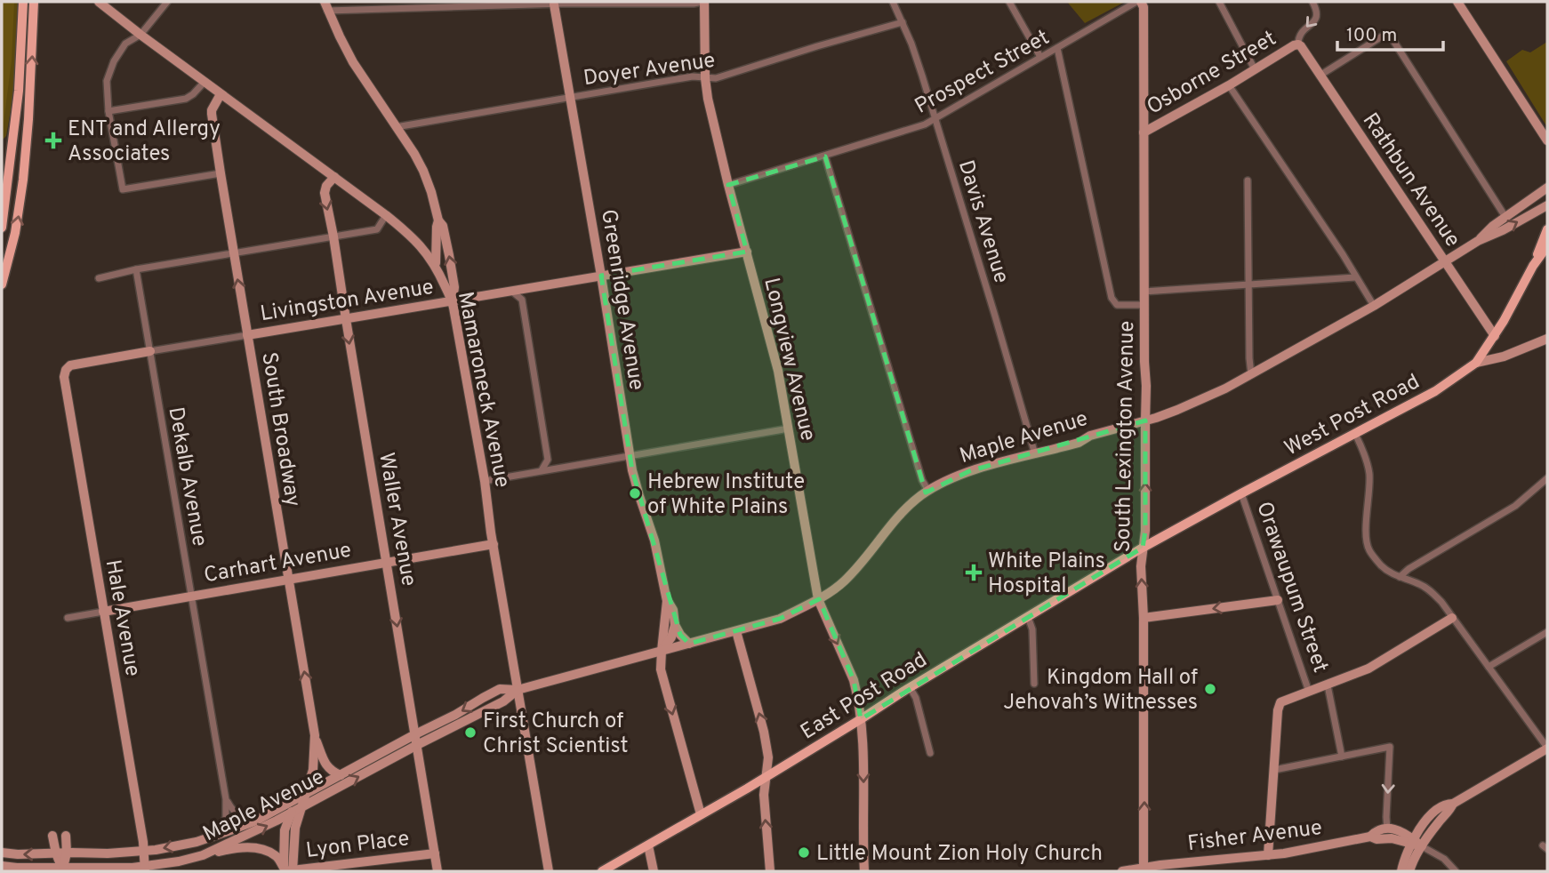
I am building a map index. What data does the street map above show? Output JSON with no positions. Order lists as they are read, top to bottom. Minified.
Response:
{"streets":{"main road":["West Post Road","East Post Road"],"street":["Doyer Avenue","Prospect Street","Osborne Street","Rathbun Avenue","Davis Avenue","Livingston Avenue","Greenridge Avenue","Longview Avenue","Mamaroneck Avenue","South Broadway","Maple Avenue","South Lexington Avenue","Dekalb Avenue","Waller Avenue","Carhart Avenue","Orawaupum Street","Hale Avenue","Fisher Avenue","Lyon Place"]},"crossings":[["Doyer Avenue","Davis Avenue"],["Doyer Avenue","Greenridge Avenue"],["Doyer Avenue","Longview Avenue"],["Prospect Street","Davis Avenue"],["Prospect Street","Longview Avenue"],["Prospect Street","South Lexington Avenue"],["Osborne Street","Rathbun Avenue"],["Osborne Street","South Lexington Avenue"],["Rathbun Avenue","West Post Road"],["Rathbun Avenue","Maple Avenue"],["Davis Avenue","Maple Avenue"],["Livingston Avenue","Greenridge Avenue"],["Livingston Avenue","Longview Avenue"],["Livingston Avenue","Mamaroneck Avenue"],["Livingston Avenue","South Broadway"],["Livingston Avenue","Dekalb Avenue"],["Livingston Avenue","Waller Avenue"],["Livingston Avenue","Hale Avenue"],["Greenridge Avenue","Maple Avenue"],["Greenridge Avenue","East Post Road"],["Longview Avenue","Maple Avenue"],["Longview Avenue","East Post Road"],["Mamaroneck Avenue","South Broadway"],["Mamaroneck Avenue","Maple Avenue"],["Mamaroneck Avenue","Waller Avenue"],["Mamaroneck Avenue","Carhart Avenue"],["West Post Road","South Lexington Avenue"],["West Post Road","Orawaupum Street"],["West Post Road","East Post Road"],["South Broadway","Maple Avenue"],["South Broadway","Carhart Avenue"],["South Broadway","Lyon Place"],["Maple Avenue","South Lexington Avenue"],["Maple Avenue","Dekalb Avenue"],["Maple Avenue","Waller Avenue"],["Maple Avenue","Hale Avenue"],["South Lexington Avenue","East Post Road"],["South Lexington Avenue","Fisher Avenue"],["Dekalb Avenue","Carhart Avenue"],["Waller Avenue","Carhart Avenue"],["Waller Avenue","Lyon Place"],["Carhart Avenue","Hale Avenue"]],"one_way":["South Lexington Avenue","Waller Avenue"],"places":{"health":["ENT and Allergy Associates","White Plains Hospital"],"other":["Hebrew Institute of White Plains","Kingdom Hall of Jehovah’s Witnesses","First Church of Christ Scientist","Little Mount Zion Holy Church"]},"scale_bar":"100 m"}
